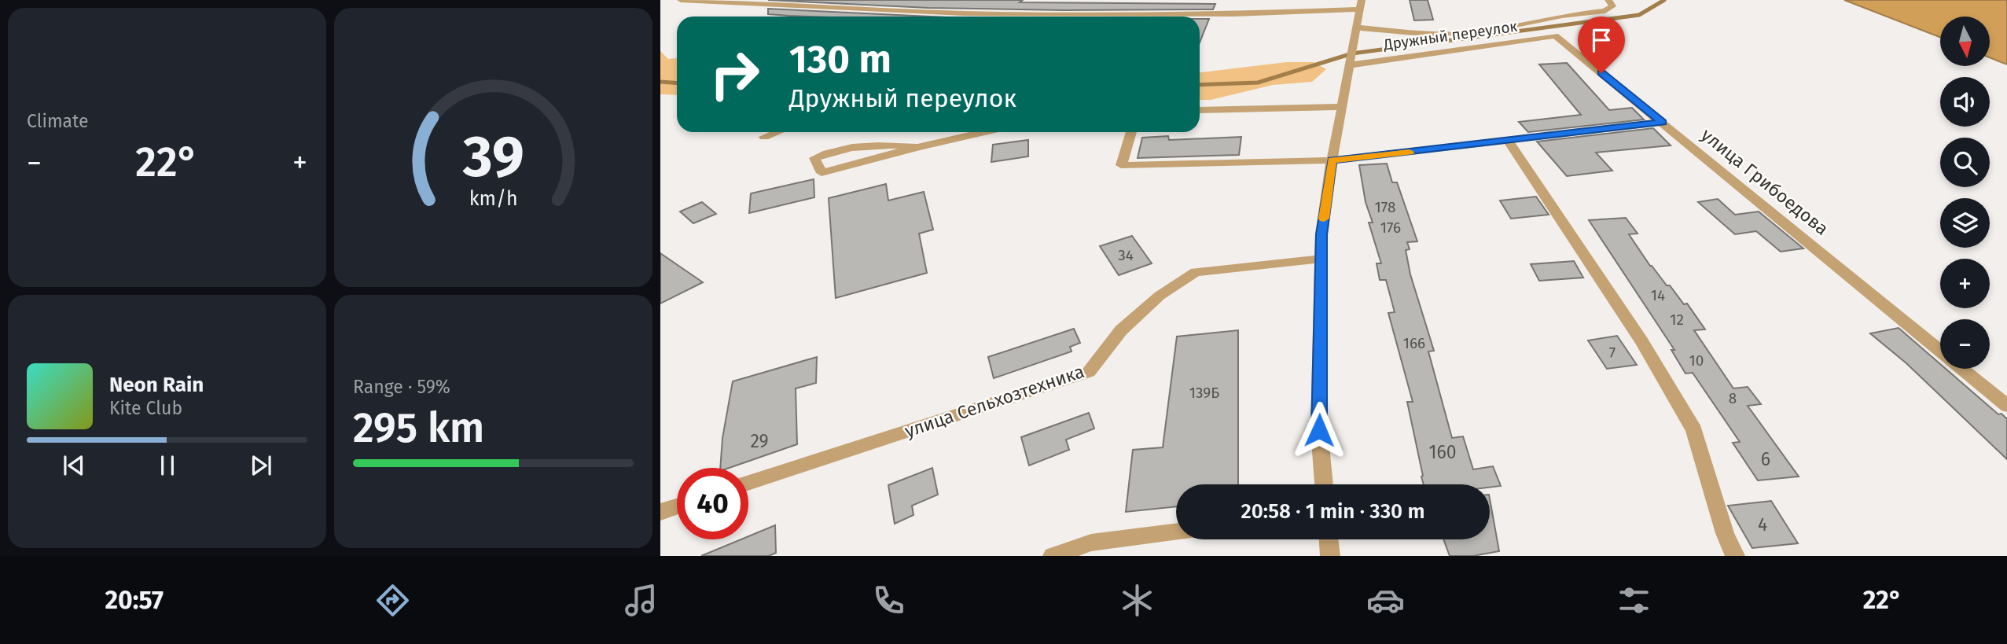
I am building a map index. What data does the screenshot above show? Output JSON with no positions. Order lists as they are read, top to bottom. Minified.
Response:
{"streets":{"street":["Дружный переулок","улица Грибоедова","улица Сельхозтехника"]},"crossings":[["Дружный переулок","улица Грибоедова"]],"house_numbers":["178","176","34","14","12","166","7","10","139Б","8","29","160","6","4"],"north":"bottom","page":{"tile":["Climate",["Range · 59%","295 km"]],"map_buttons":["+","−"],"turn":["130 m","Дружный переулок"],"heat":["−","22°","+"],"song":["Neon Rain","Kite Club"],"limit":"40","trip":"20:58 · 1 min · 330 m","tabs":["20:57","22°"],"gauge":["39","km/h"]}}
